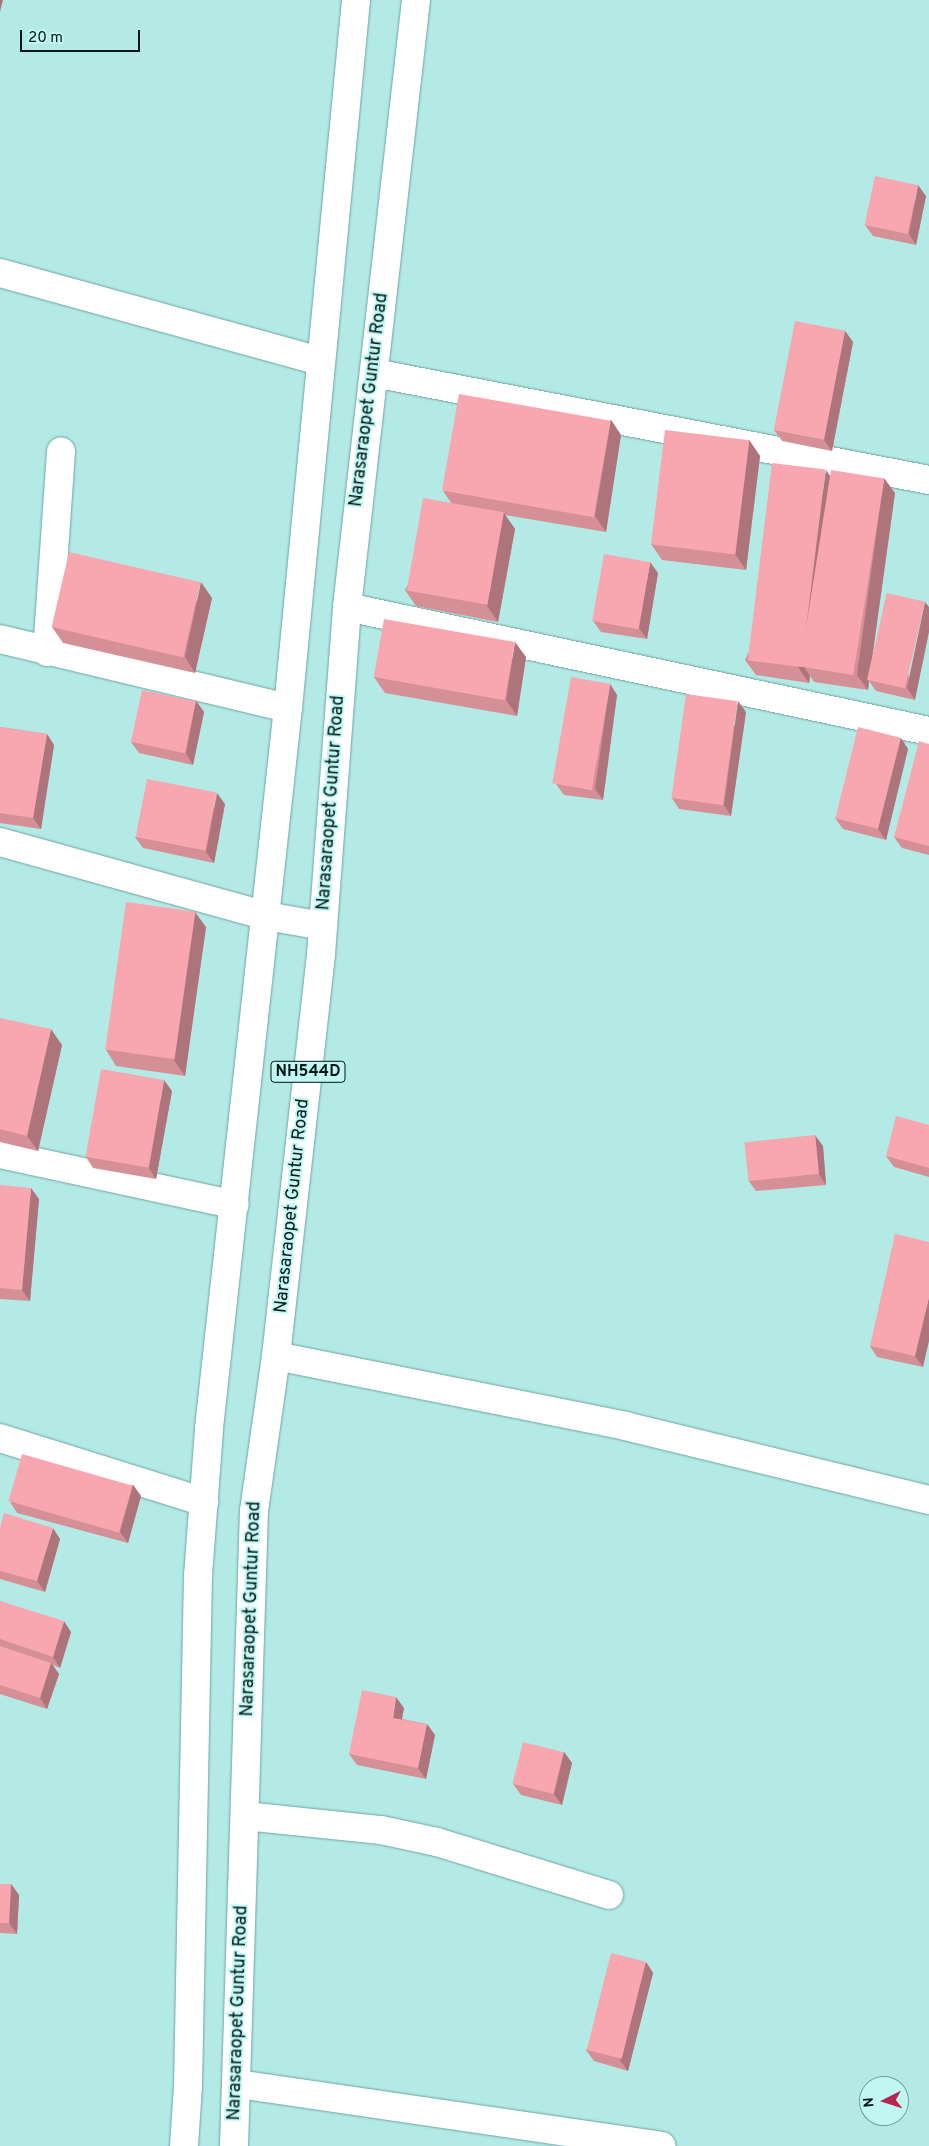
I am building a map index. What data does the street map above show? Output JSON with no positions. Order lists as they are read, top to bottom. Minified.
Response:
{"streets":{"main road":["Narasaraopet Guntur Road","NH544D"]},"scale_bar":"20 m","north":"left"}
